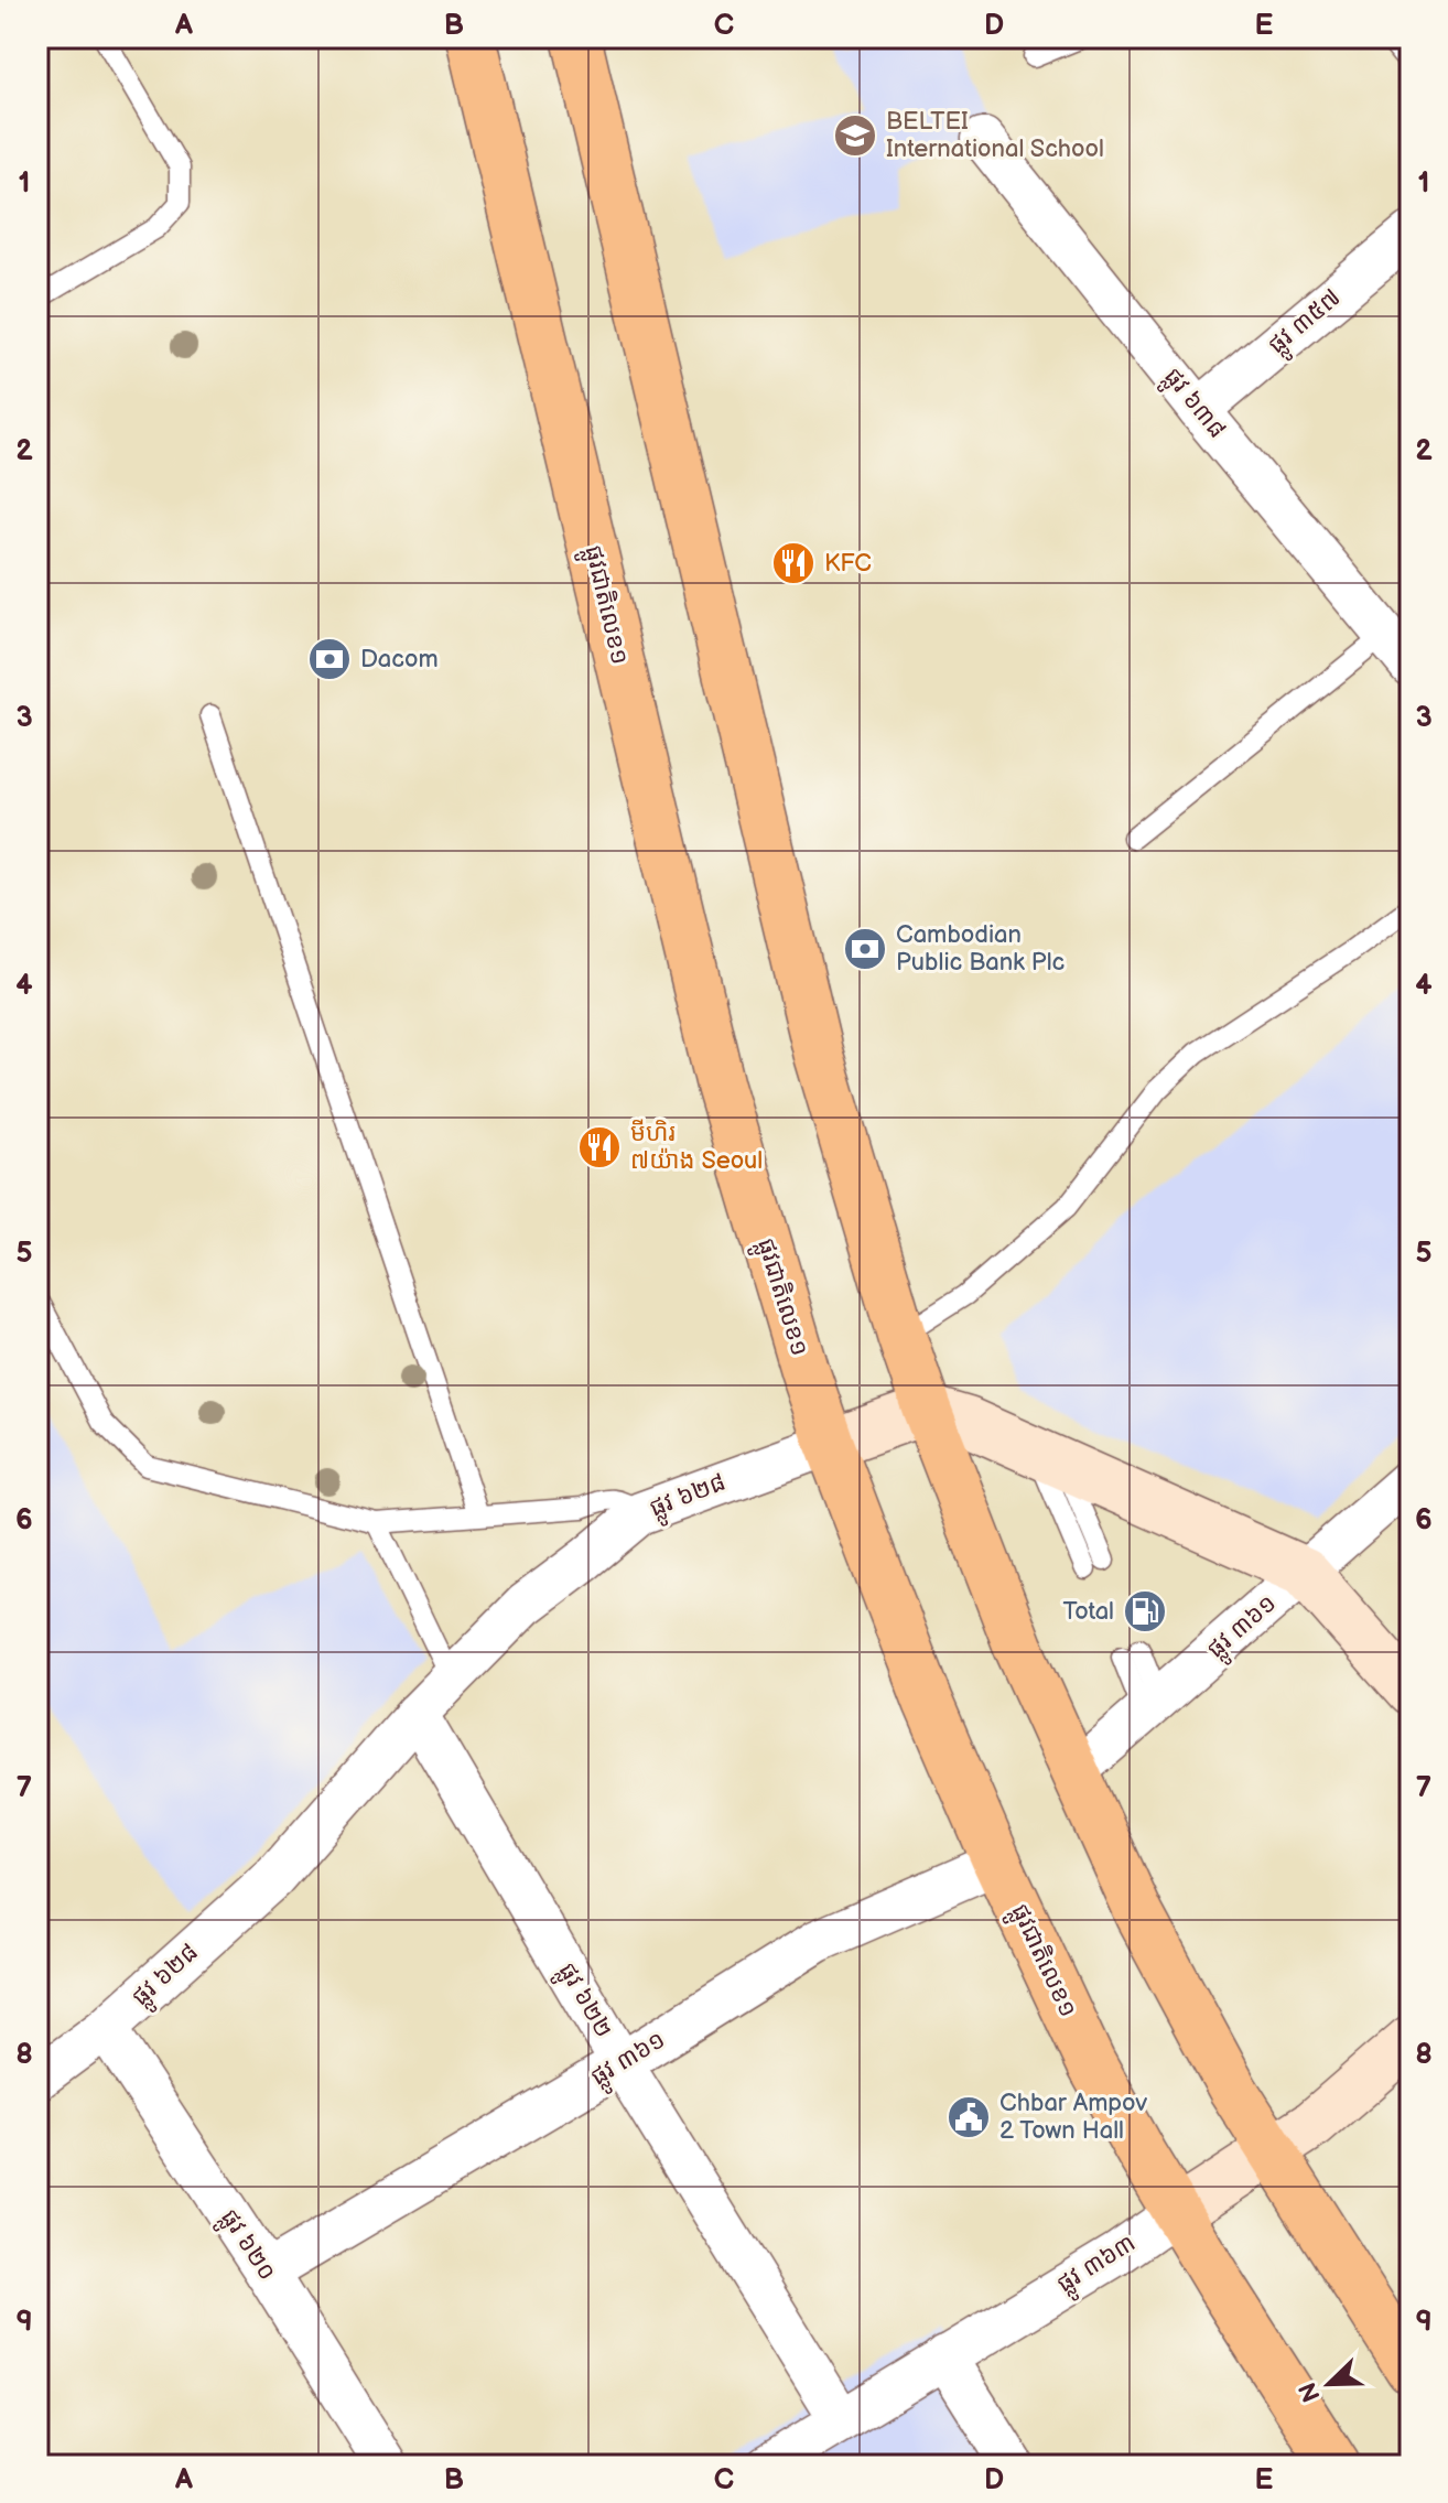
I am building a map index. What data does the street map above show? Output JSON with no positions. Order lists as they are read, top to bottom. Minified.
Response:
{"streets":{"highway":["ផ្លូវជាតិលេខ១"],"street":["ផ្លូវ ៣៥៧","ផ្លូវ ៦៣៨","ផ្លូវ ៦២៨","ផ្លូវ ៣៦១","ផ្លូវ ៦២២","ផ្លូវ ៦២០","ផ្លូវ ៣៦៣"]},"crossings":[["ផ្លូវ ៣៥៧","ផ្លូវ ៦៣៨"],["ផ្លូវជាតិលេខ១","ផ្លូវ ៦២៨"],["ផ្លូវជាតិលេខ១","ផ្លូវ ៣៦១"],["ផ្លូវជាតិលេខ១","ផ្លូវ ៣៦៣"],["ផ្លូវ ៦២៨","ផ្លូវ ៦២២"],["ផ្លូវ ៦២៨","ផ្លូវ ៦២០"],["ផ្លូវ ៣៦១","ផ្លូវ ៦២២"],["ផ្លូវ ៣៦១","ផ្លូវ ៦២០"],["ផ្លូវ ៦២២","ផ្លូវ ៣៦៣"]],"places":{"school or university":["BELTEI International School"],"restaurant":["KFC","មីហិរ ៧យ៉ាង Seoul"],"bank":["Dacom","Cambodian Public Bank Plc"],"fuel station":["Total"],"public building":["Chbar Ampov 2 Town Hall"]},"north":"bottom left","grid":{"columns":["A","B","C","D","E"],"rows":["1","2","3","4","5","6","7","8","9"]}}
